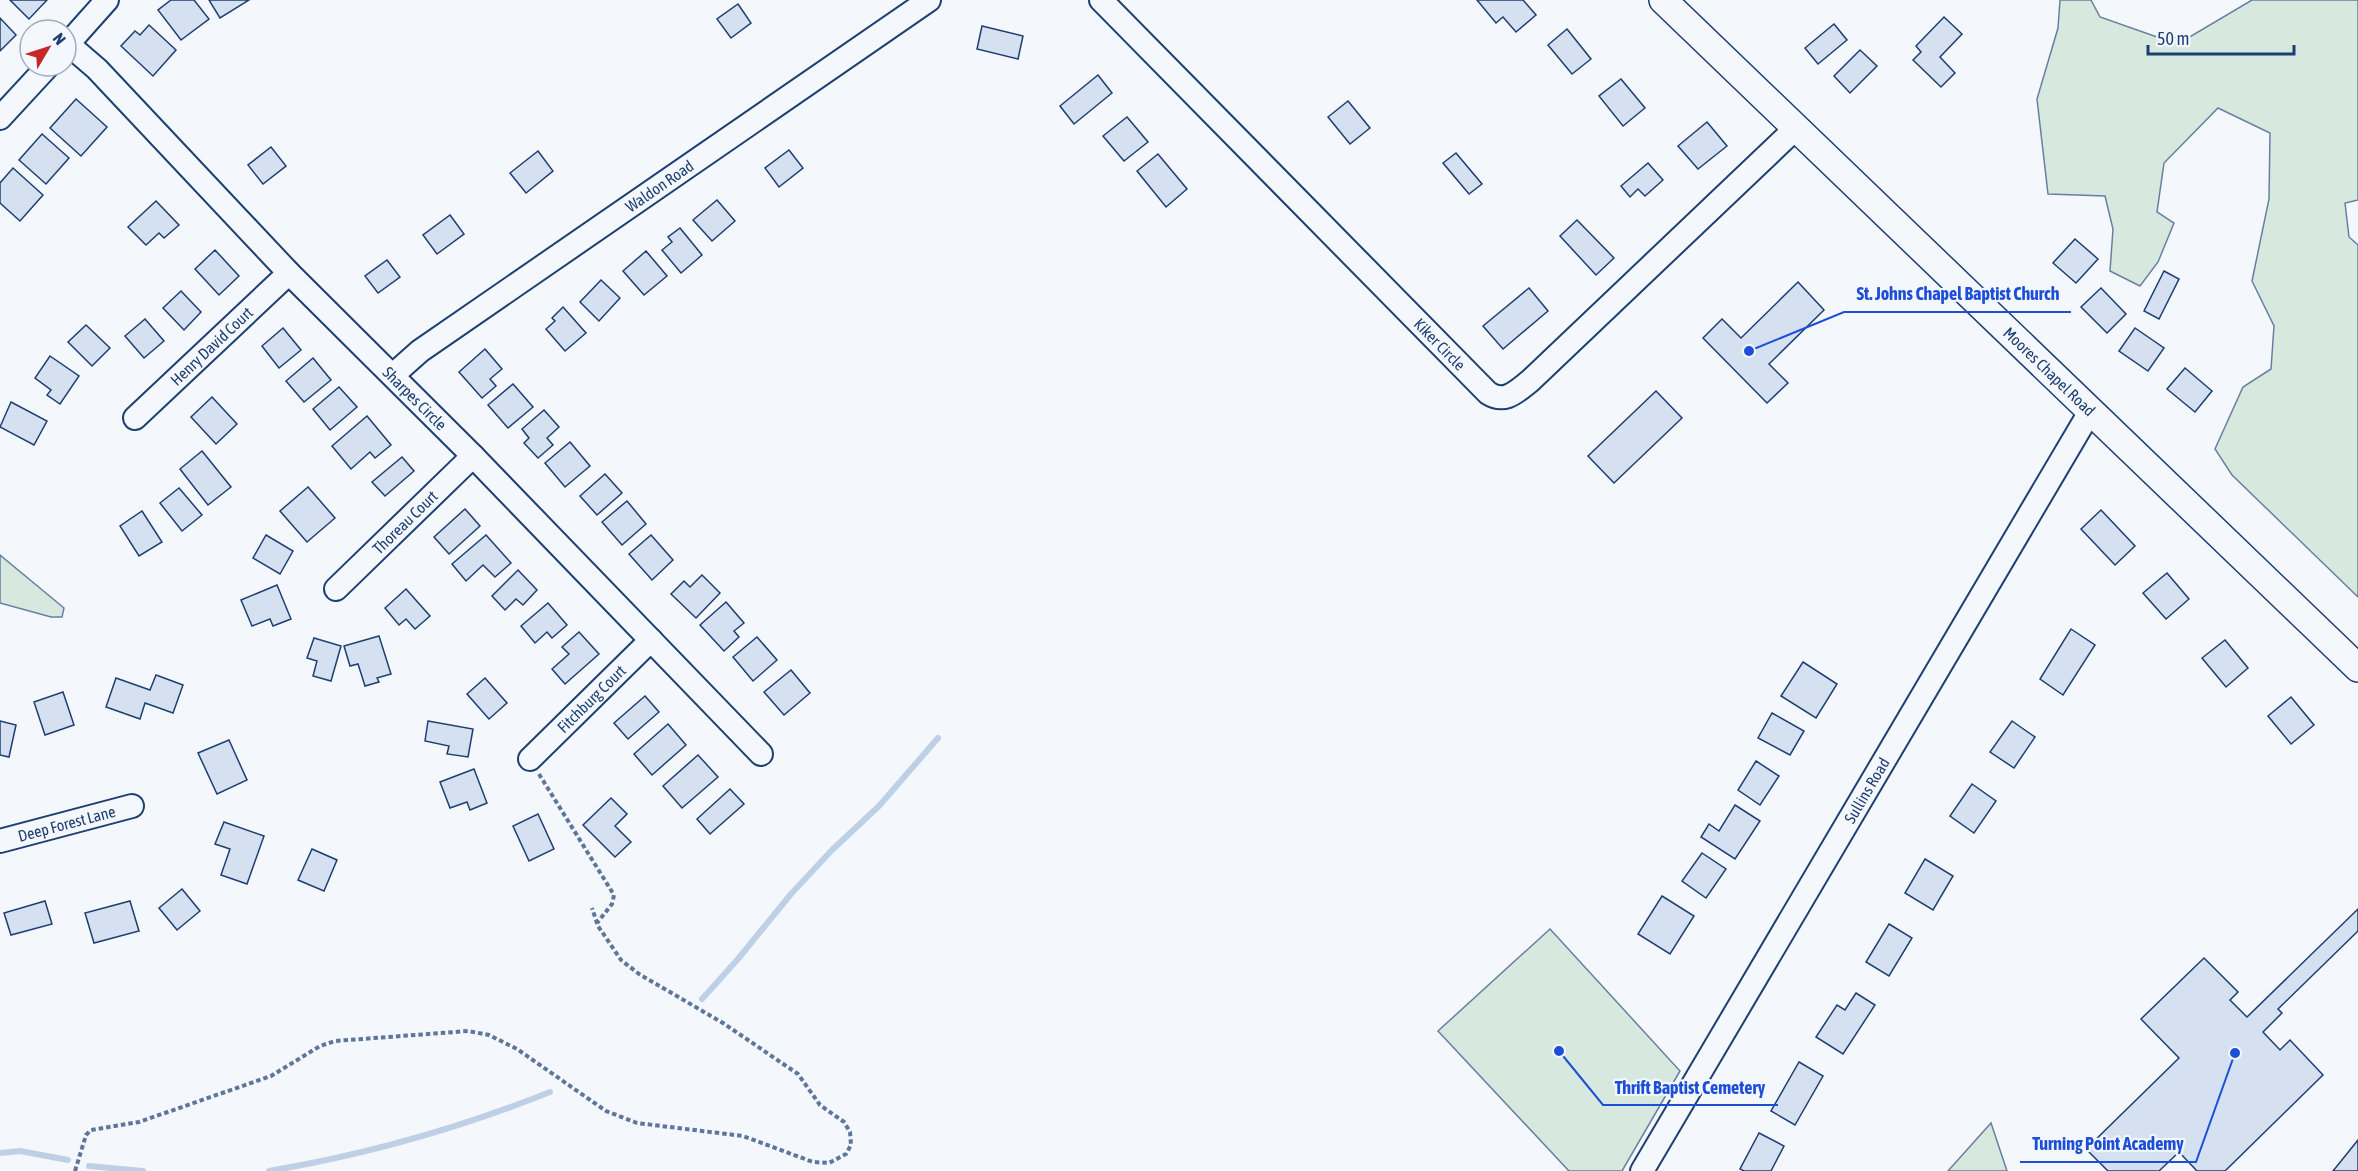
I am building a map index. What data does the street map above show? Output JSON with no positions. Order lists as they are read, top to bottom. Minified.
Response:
{"streets":{"main road":["Moores Chapel Road"],"street":["Waldon Road","Kiker Circle","Henry David Court","Sharpes Circle","Thoreau Court","Fitchburg Court","Sullins Road","Deep Forest Lane"]},"crossings":[["Waldon Road","Sharpes Circle"],["Kiker Circle","Moores Chapel Road"],["Henry David Court","Sharpes Circle"],["Moores Chapel Road","Sullins Road"],["Sharpes Circle","Thoreau Court"],["Sharpes Circle","Fitchburg Court"]],"places":["St. Johns Chapel Baptist Church","Thrift Baptist Cemetery","Turning Point Academy"],"scale_bar":"50 m","north":"top right"}
